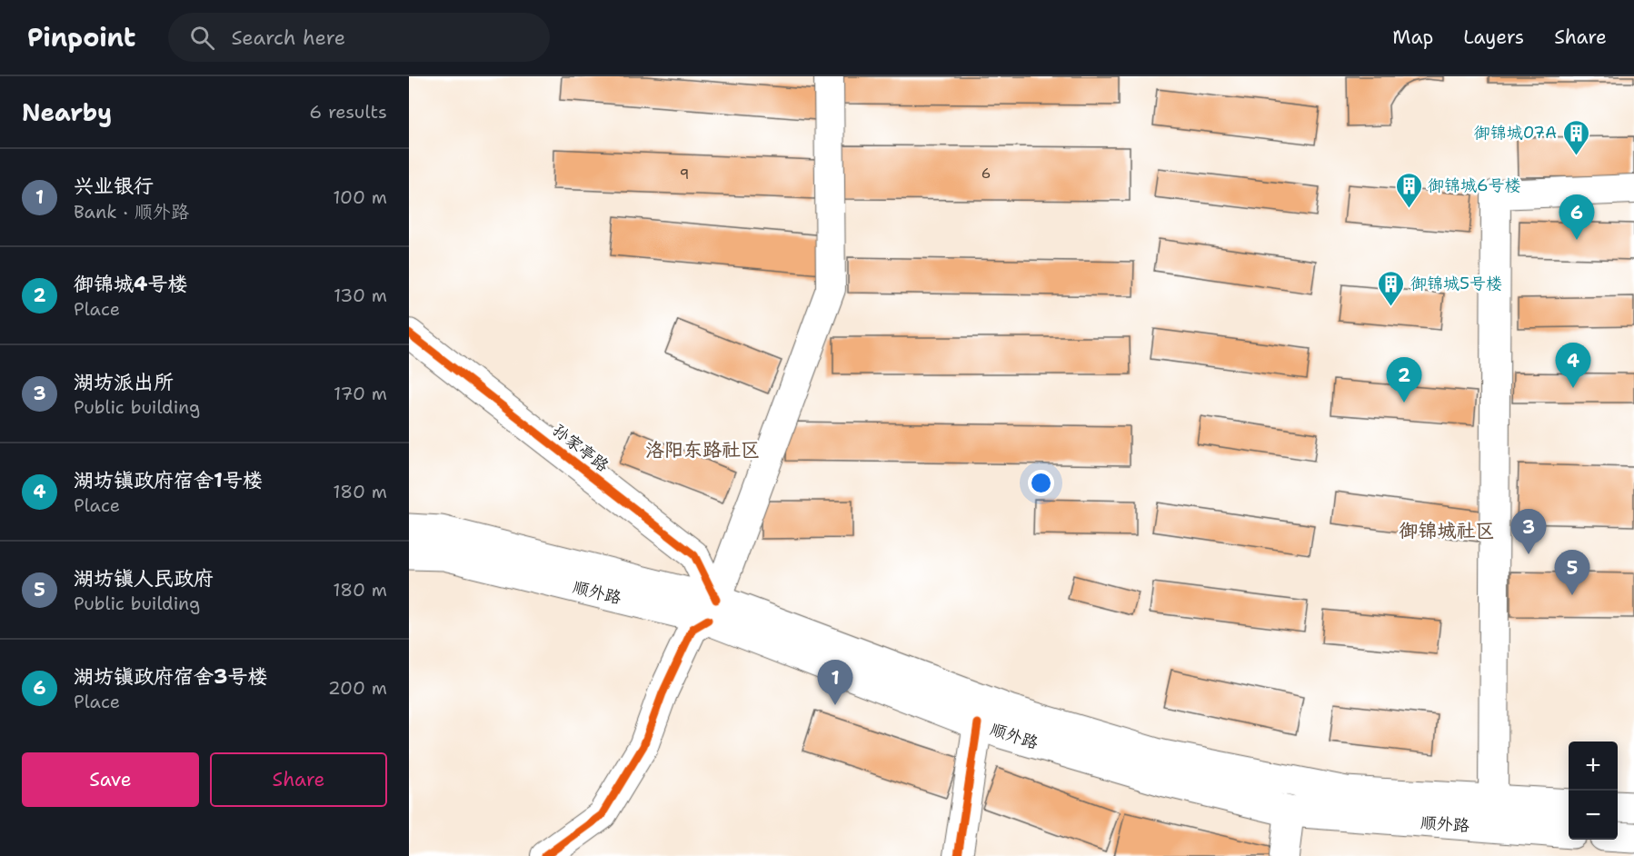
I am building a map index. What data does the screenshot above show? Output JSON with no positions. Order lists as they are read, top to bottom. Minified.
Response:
{"streets":{"main road":["顺外路"],"street":["孙家亭路"]},"crossings":[["孙家亭路","顺外路"]],"districts":["洛阳东路社区","御锦城社区"],"places":{"building":["御锦城07A","御锦城6号楼","御锦城5号楼"]},"house_numbers":["6","9"],"page":{"header":"Pinpoint","search":"Search here","nav":["Map","Layers","Share"],"heading":["Nearby","6 results"],"list":[{"mark":"1","name":"兴业银行","note":"Bank · 顺外路","value":"100 m"},{"mark":"2","name":"御锦城4号楼","note":"Place","value":"130 m"},{"mark":"3","name":"湖坊派出所","note":"Public building","value":"170 m"},{"mark":"4","name":"湖坊镇政府宿舍1号楼","note":"Place","value":"180 m"},{"mark":"5","name":"湖坊镇人民政府","note":"Public building","value":"180 m"},{"mark":"6","name":"湖坊镇政府宿舍3号楼","note":"Place","value":"200 m"}],"pins":["6","4","2","3","5","1"],"buttons":["Save","Share"],"map_buttons":["+","−"]}}
